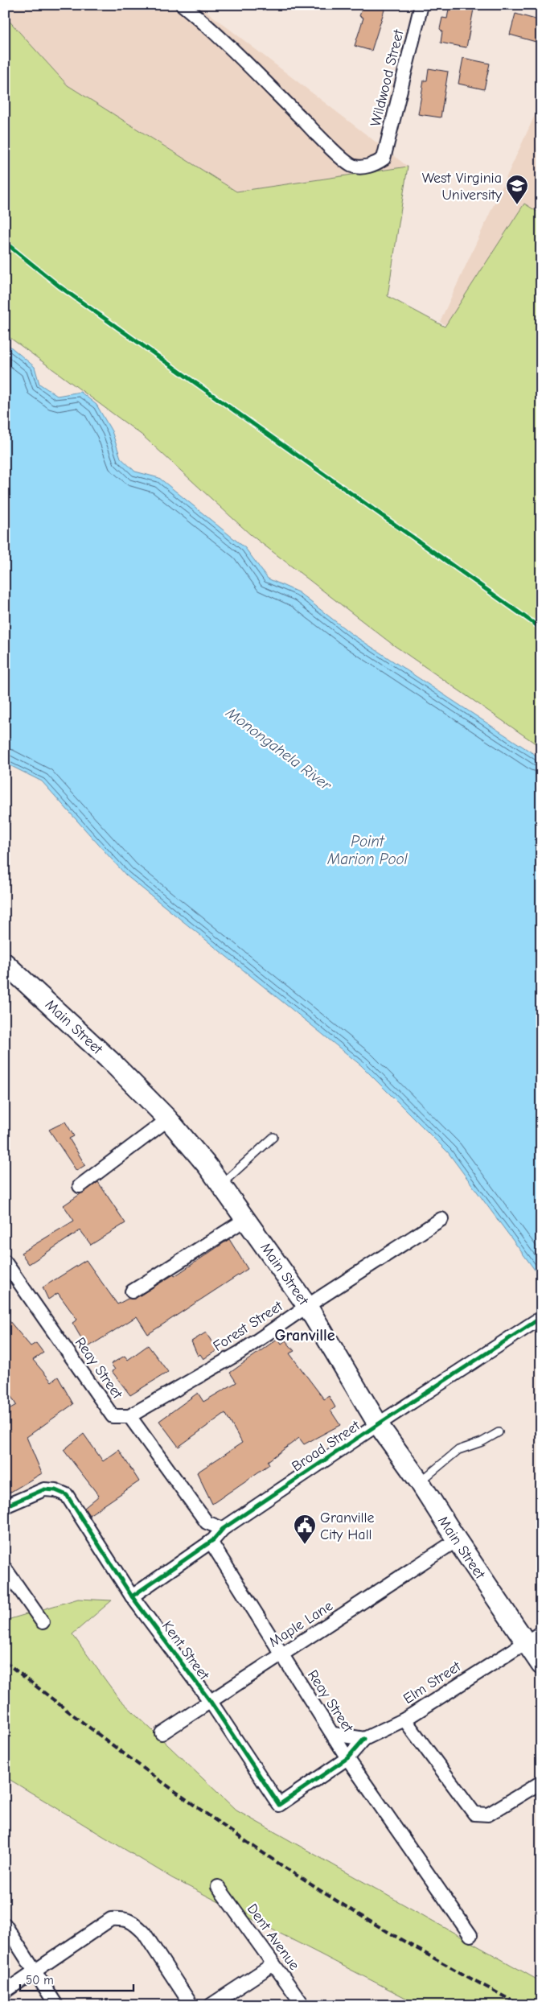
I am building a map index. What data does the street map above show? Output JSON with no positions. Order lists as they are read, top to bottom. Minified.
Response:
{"streets":{"main road":["Main Street"],"street":["Wildwood Street","Forest Street","Reay Street","Broad Street","Maple Lane","Kent Street","Elm Street","Dent Avenue"]},"crossings":[["Main Street","Forest Street"],["Main Street","Broad Street"],["Main Street","Maple Lane"],["Main Street","Elm Street"],["Forest Street","Reay Street"],["Reay Street","Broad Street"],["Reay Street","Maple Lane"],["Reay Street","Kent Street"],["Broad Street","Kent Street"],["Maple Lane","Kent Street"]],"districts":["Granville"],"water":["Monongahela River","Point Marion Pool"],"places":{"school or university":["West Virginia University"],"public building":["Granville City Hall"]},"scale_bar":"50 m"}
